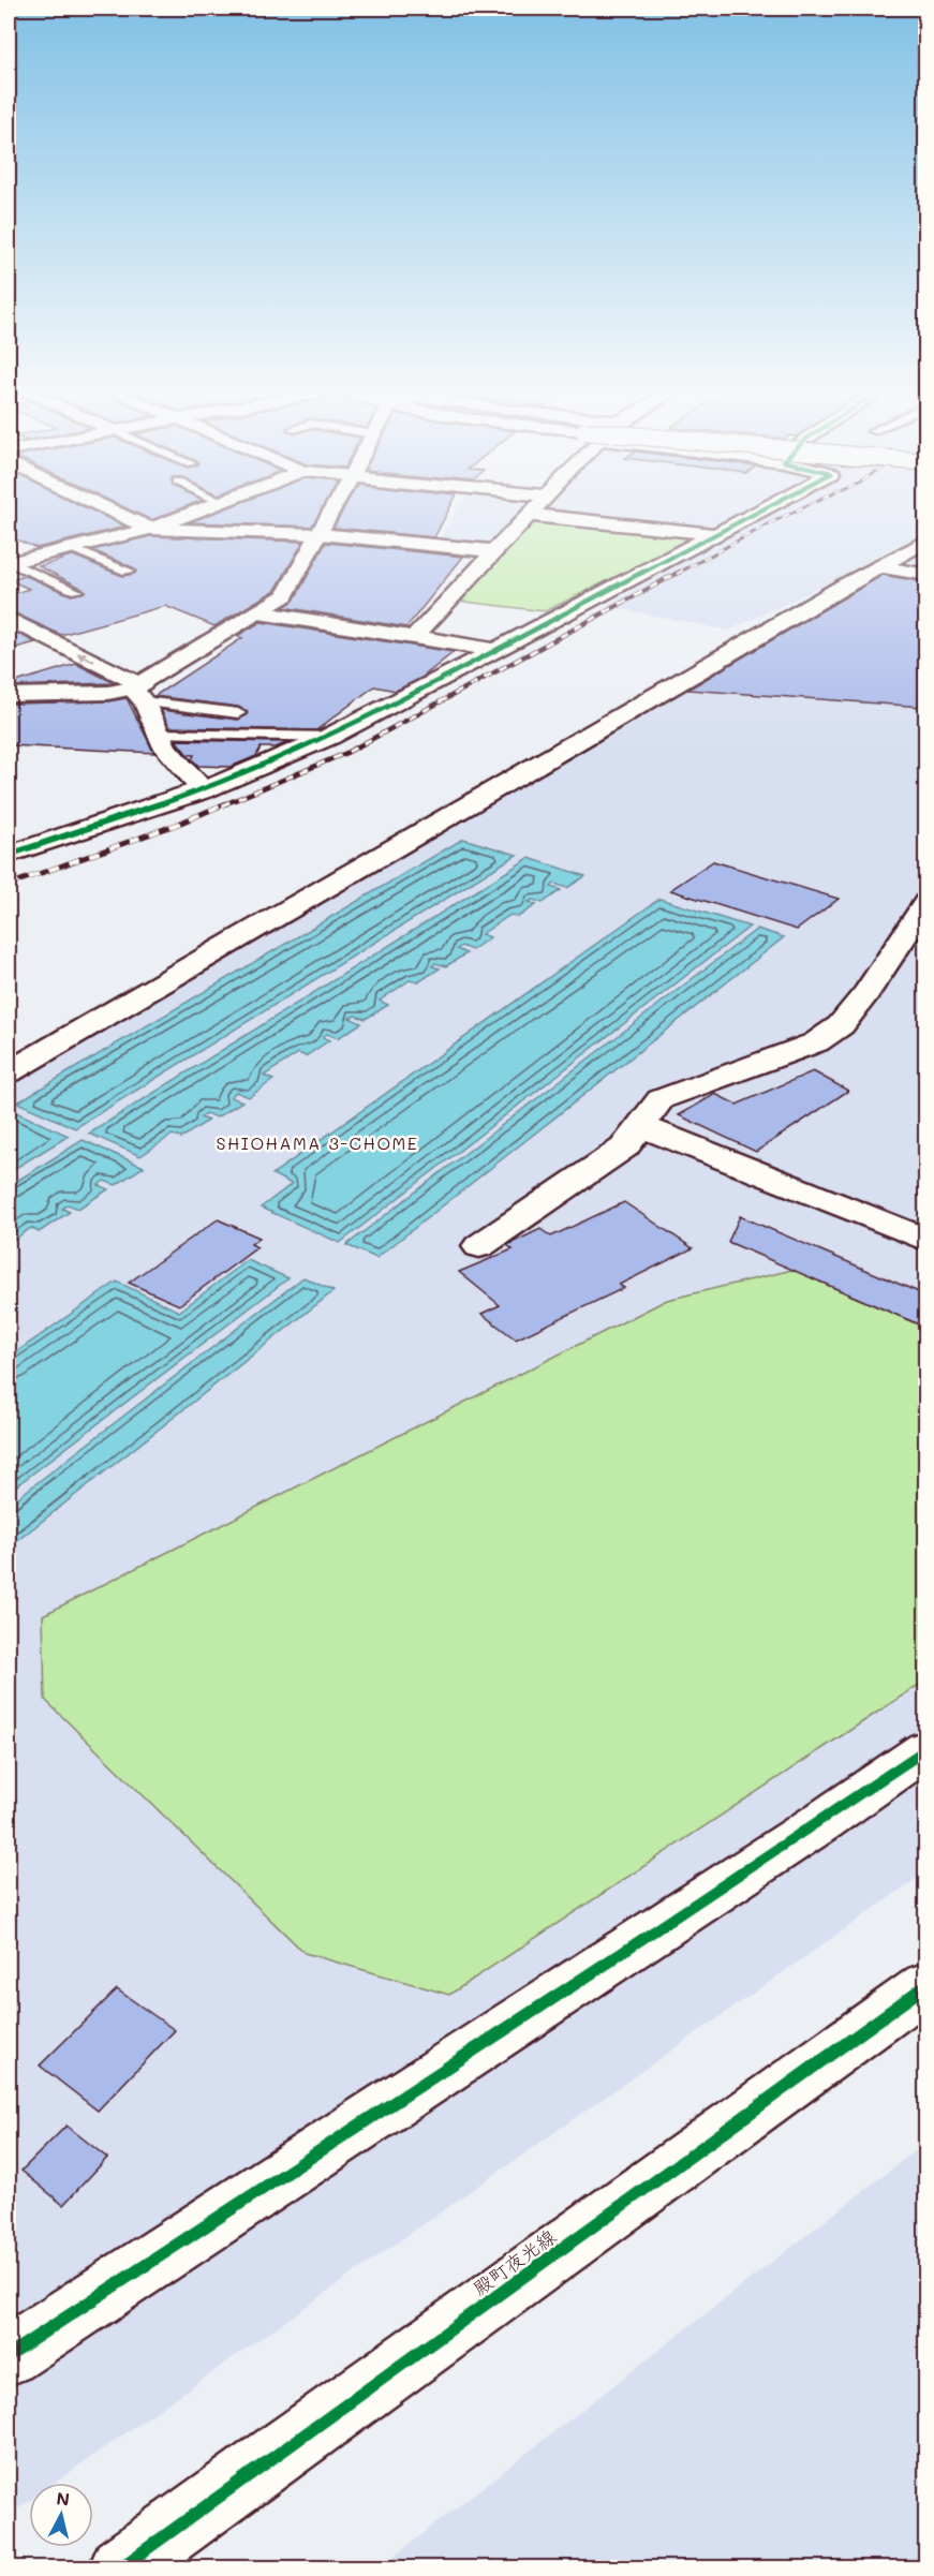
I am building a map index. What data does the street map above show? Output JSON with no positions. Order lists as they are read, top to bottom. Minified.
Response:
{"streets":{"main road":["殿町夜光線"]},"districts":["SHIOHAMA 3-CHOME"],"north":"top"}
